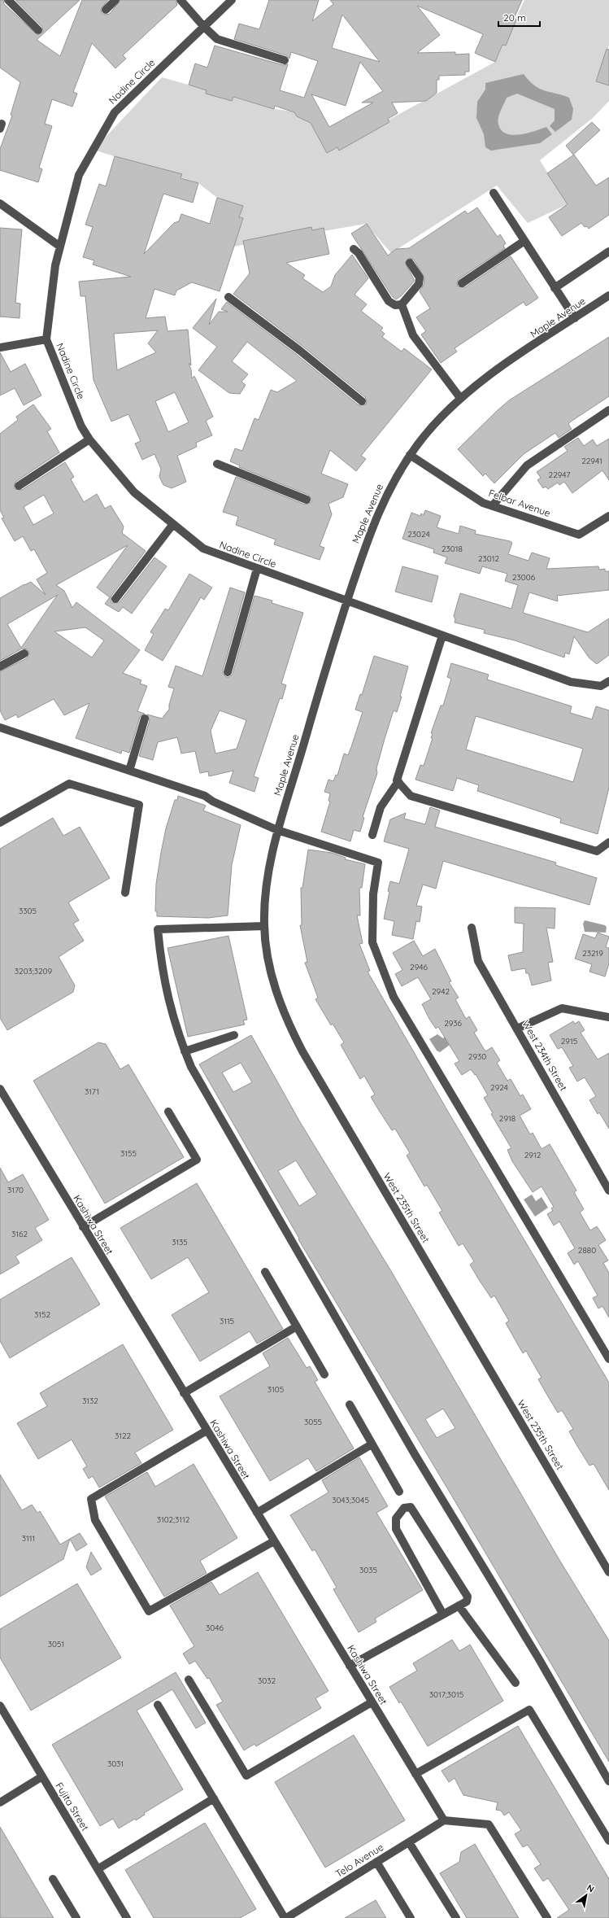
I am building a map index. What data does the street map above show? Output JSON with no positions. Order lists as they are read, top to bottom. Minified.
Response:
{"streets":{"street":["Nadine Circle","Maple Avenue","Felbar Avenue","West 234th Street","West 235th Street","Kashiwa Street","Fujita Street","Telo Avenue"]},"crossings":[["Nadine Circle","Maple Avenue"],["Maple Avenue","Felbar Avenue"],["Maple Avenue","West 235th Street"],["Kashiwa Street","Telo Avenue"]],"house_numbers":["22941","22947","23024","23018","23012","23006","3305","23219","2946","3203;3209","2942","2936","2915","2930","2924","3171","2918","3155","2912","3170","3162","3135","2880","3152","3115","3105","3132","3055","3122","3043;3045","3102;3112","3111","3035","3046","3051","3032","3017;3015","3031"],"scale_bar":"20 m","north":"top right"}
